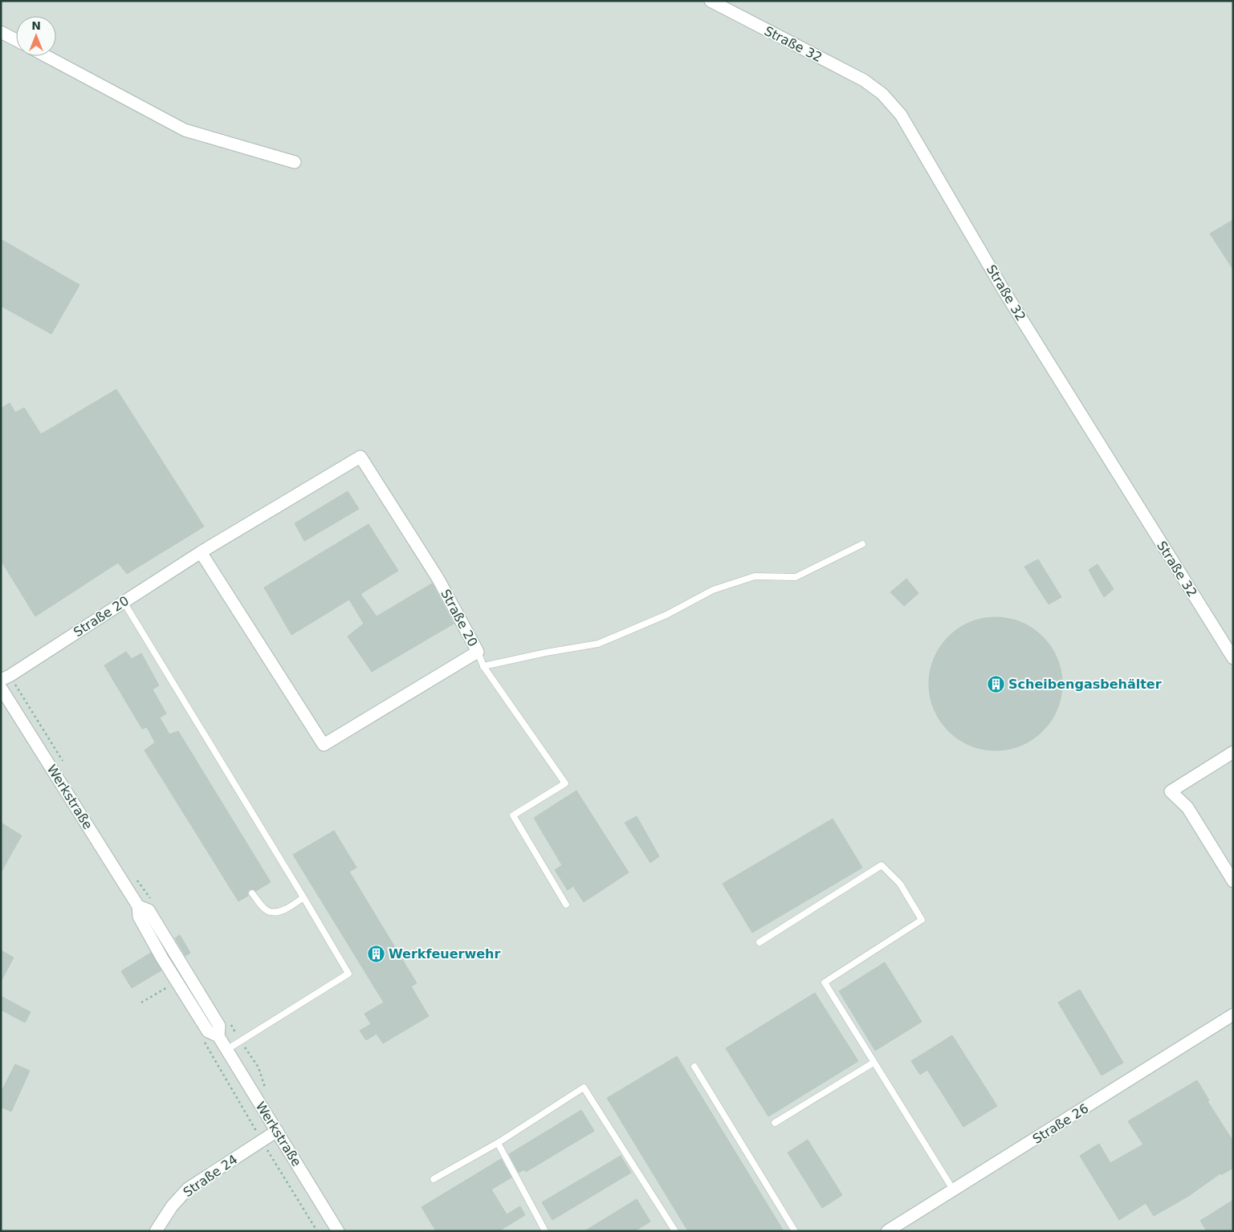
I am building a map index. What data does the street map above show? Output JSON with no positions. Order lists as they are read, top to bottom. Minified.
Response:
{"streets":{"street":["Straße 32","Straße 20","Werkstraße","Straße 26","Straße 24"]},"crossings":[["Werkstraße","Straße 24"]],"places":{"building":["Scheibengasbehälter","Werkfeuerwehr"]},"north":"top"}
